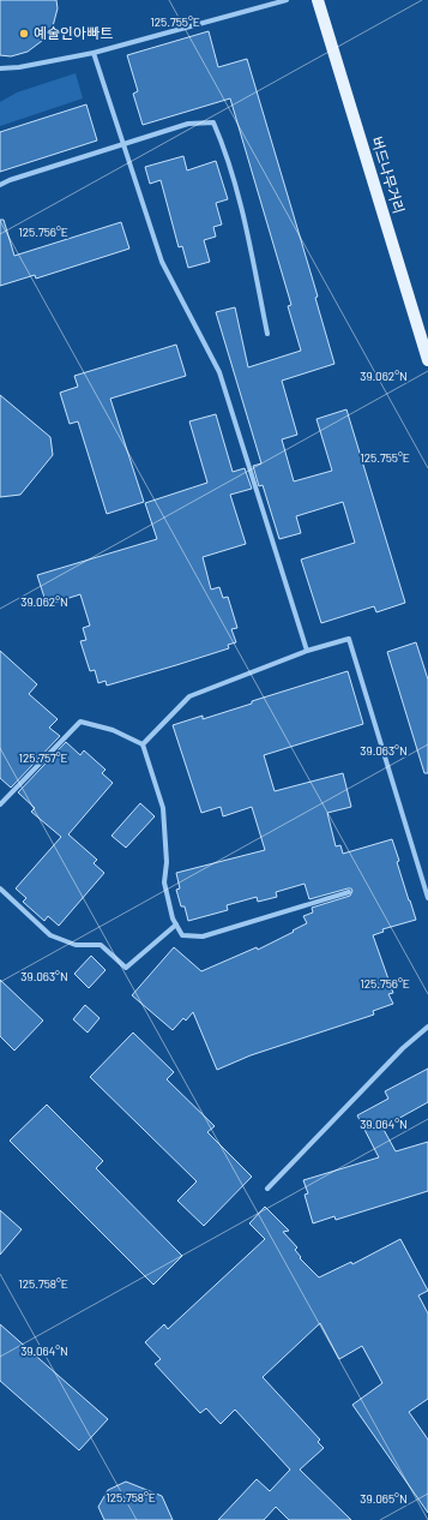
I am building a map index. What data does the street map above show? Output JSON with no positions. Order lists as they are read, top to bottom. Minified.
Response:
{"streets":{"main road":["버드나무거리"]},"places":["예술인아빠트"],"coordinates":["125.755°E","125.756°E","39.062°N","39.063°N","125.757°E","39.064°N","125.758°E","39.065°N"]}
